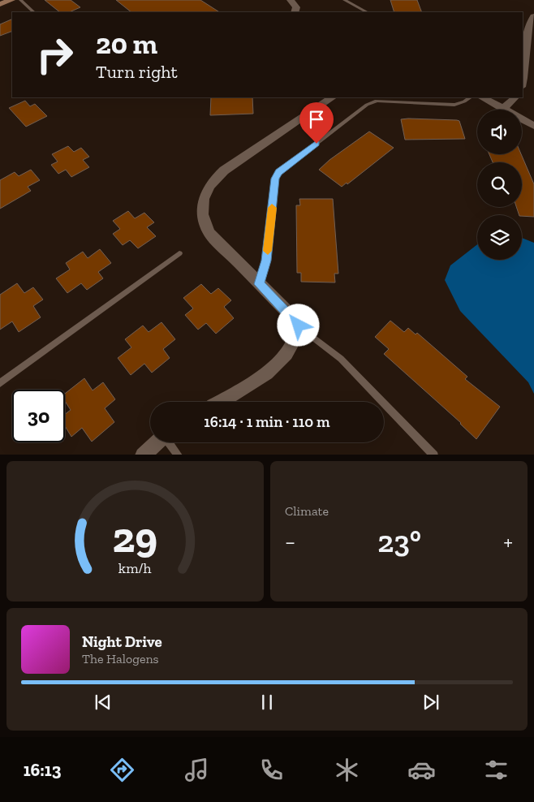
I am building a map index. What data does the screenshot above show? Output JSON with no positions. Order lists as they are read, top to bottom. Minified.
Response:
{"page":{"turn":["20 m","Turn right"],"limit":"30","trip":"16:14 · 1 min · 110 m","tile":"Climate","heat":["−","23°","+"],"song":["Night Drive","The Halogens"],"tabs":"16:13","gauge":["29","km/h"]}}
